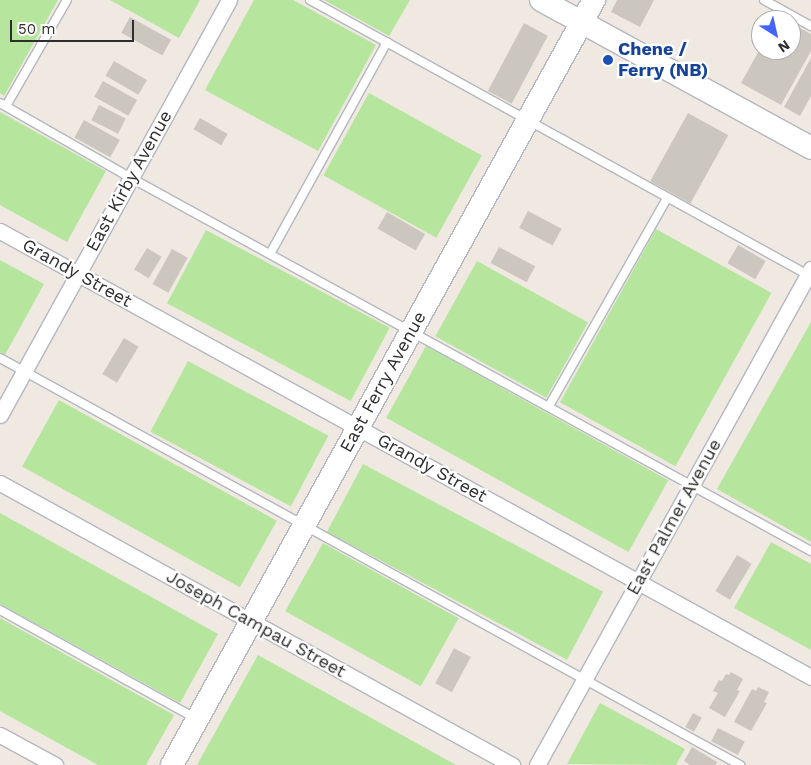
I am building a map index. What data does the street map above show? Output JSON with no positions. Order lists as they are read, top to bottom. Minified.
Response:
{"streets":{"street":["East Kirby Avenue","Grandy Street","East Ferry Avenue","East Palmer Avenue","Joseph Campau Street"]},"crossings":[["East Kirby Avenue","Grandy Street"],["Grandy Street","East Ferry Avenue"],["Grandy Street","East Palmer Avenue"],["East Ferry Avenue","Joseph Campau Street"]],"places":["Chene / Ferry (NB)"],"scale_bar":"50 m","north":"bottom right"}
